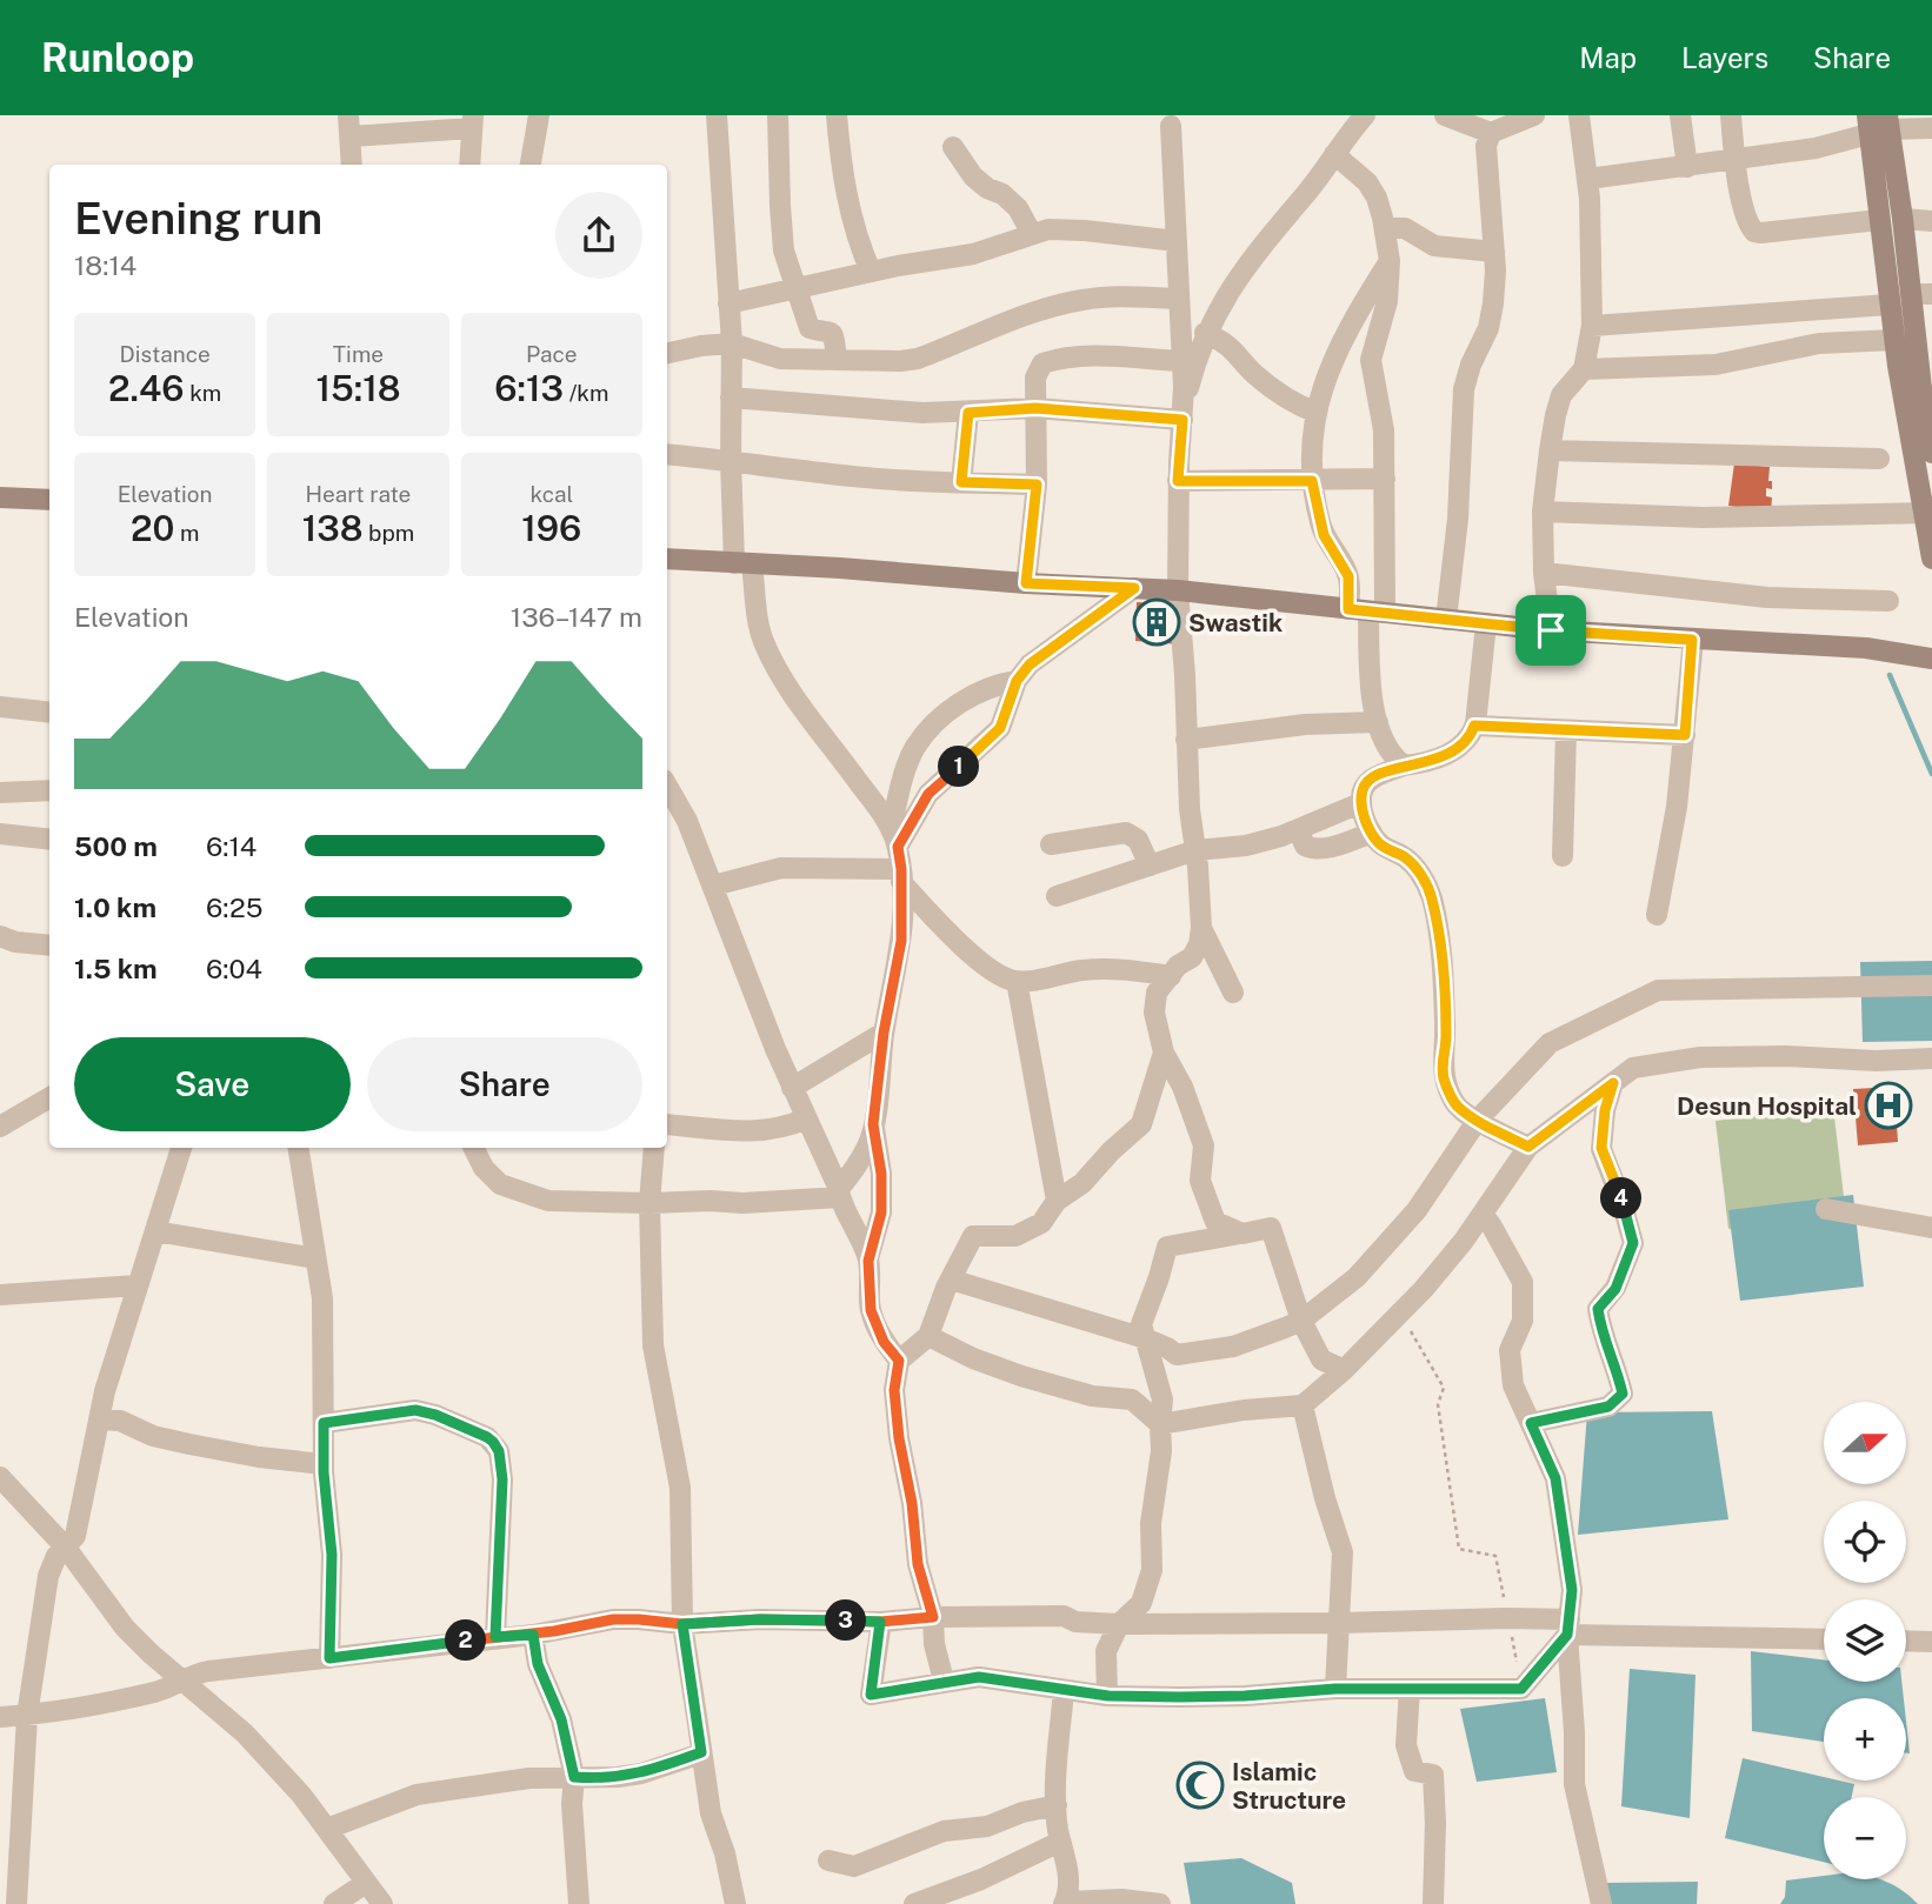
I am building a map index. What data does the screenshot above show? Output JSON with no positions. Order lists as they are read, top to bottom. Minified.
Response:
{"places":{"building":["Swastik"],"hospital":["Desun Hospital"],"mosque":["Islamic Structure"]},"north":"right","page":{"header":"Runloop","nav":["Map","Layers","Share"],"heading":["Evening run","18:14"],"stats":[["Distance","2.46 km"],["Time","15:18"],["Pace","6:13 /km"],["Elevation","20 m"],["Heart rate","138 bpm"],["kcal","196"]],"chart":["Elevation","136–147 m"],"pins":["1","4","3","2"],"list":[{"name":"500 m","note":"6:14"},{"name":"1.0 km","note":"6:25"},{"name":"1.5 km","note":"6:04"}],"buttons":["Save","Share"],"map_buttons":["+","−"]}}
